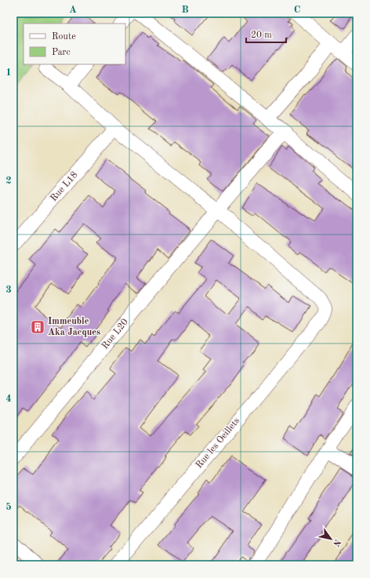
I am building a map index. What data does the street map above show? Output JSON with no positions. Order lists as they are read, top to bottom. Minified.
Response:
{"streets":{"street":["Rue L18","Rue L20","Rue les Oeillets"]},"crossings":[["Rue L20","Rue les Oeillets"]],"places":{"building":["Immeuble Aka Jacques"]},"legend":["Route","Parc"],"scale_bar":"20 m","north":"bottom right","grid":{"columns":["A","B","C"],"rows":["1","2","3","4","5"]}}
